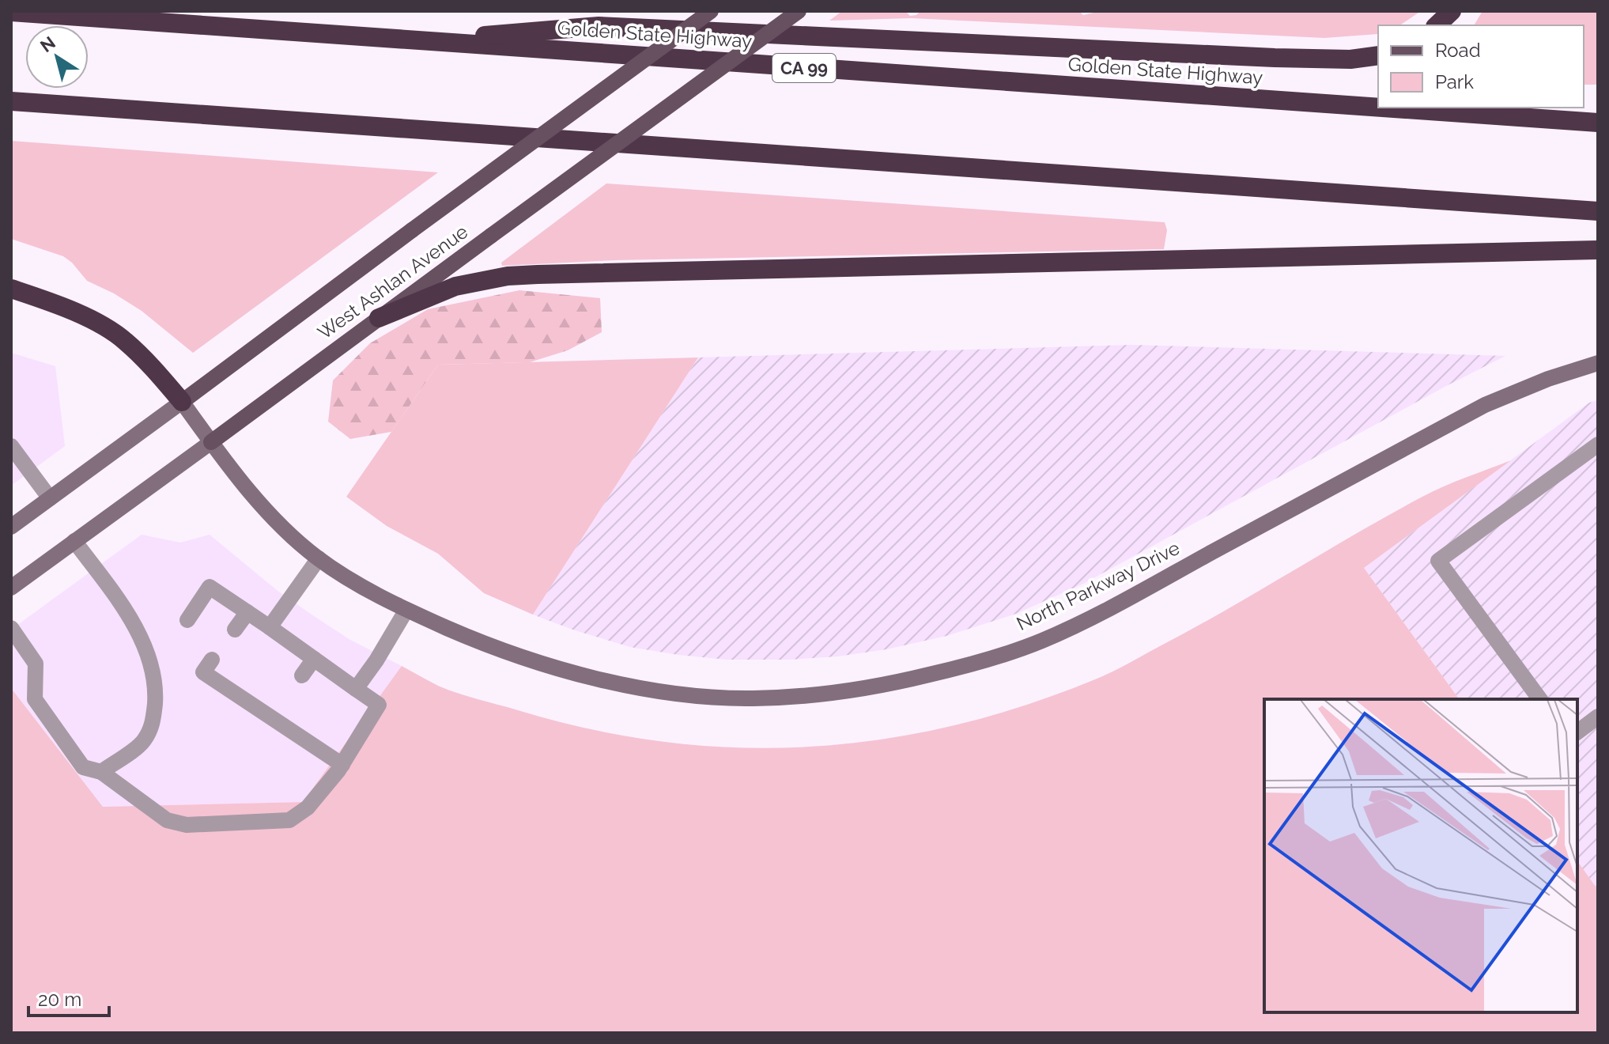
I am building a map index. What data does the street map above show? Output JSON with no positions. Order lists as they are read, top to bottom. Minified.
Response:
{"streets":{"highway":["Golden State Highway","CA 99"],"main road":["West Ashlan Avenue"],"street":["North Parkway Drive"]},"crossings":[["West Ashlan Avenue","North Parkway Drive"]],"legend":["Road","Park"],"scale_bar":"20 m","north":"top left"}
